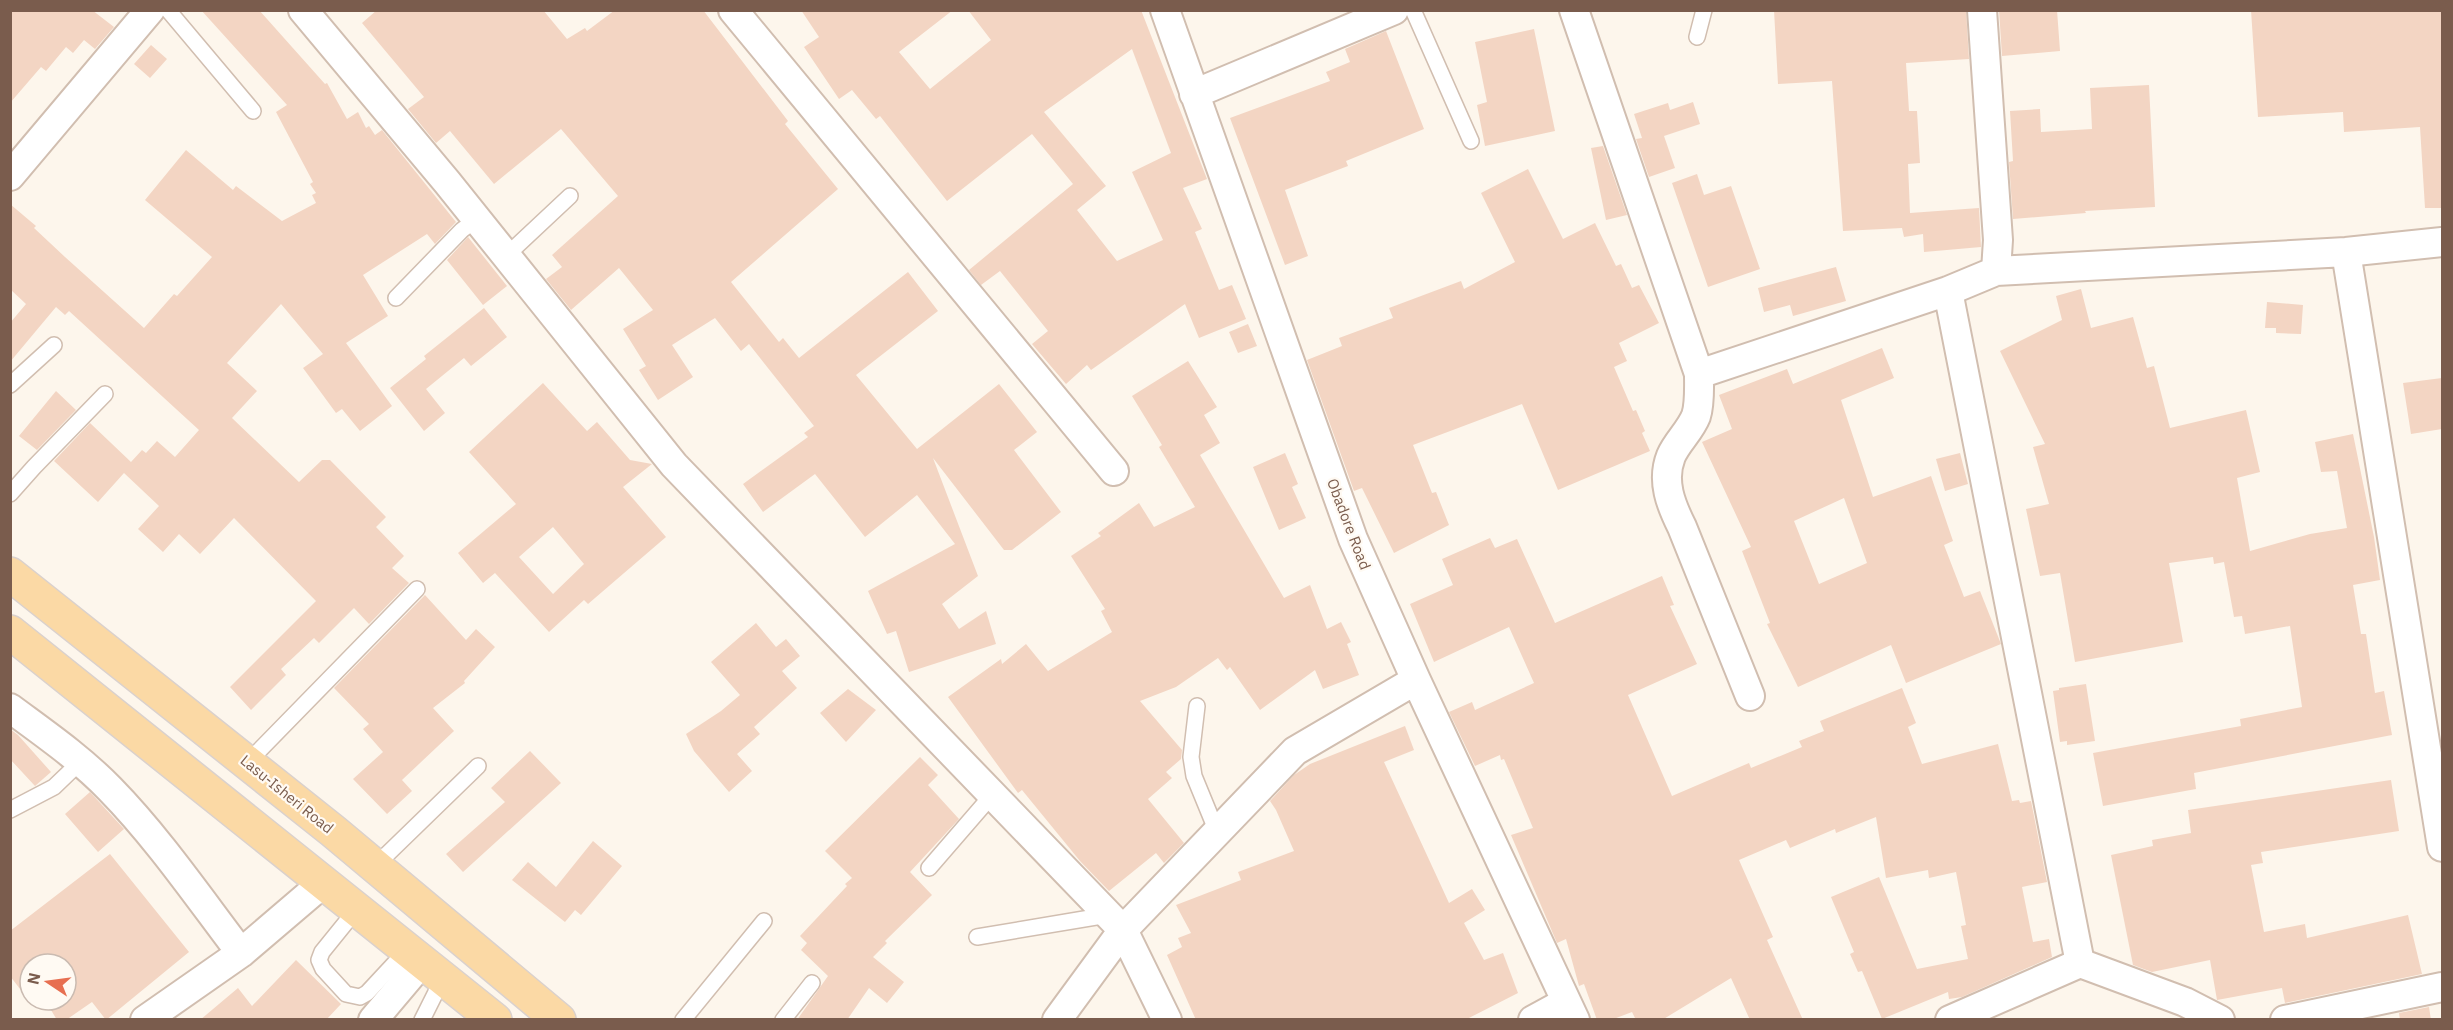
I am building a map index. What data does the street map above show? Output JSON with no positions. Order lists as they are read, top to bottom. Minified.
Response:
{"streets":{"main road":["Lasu-Isheri Road"],"street":["Obadore Road"]},"north":"left"}
